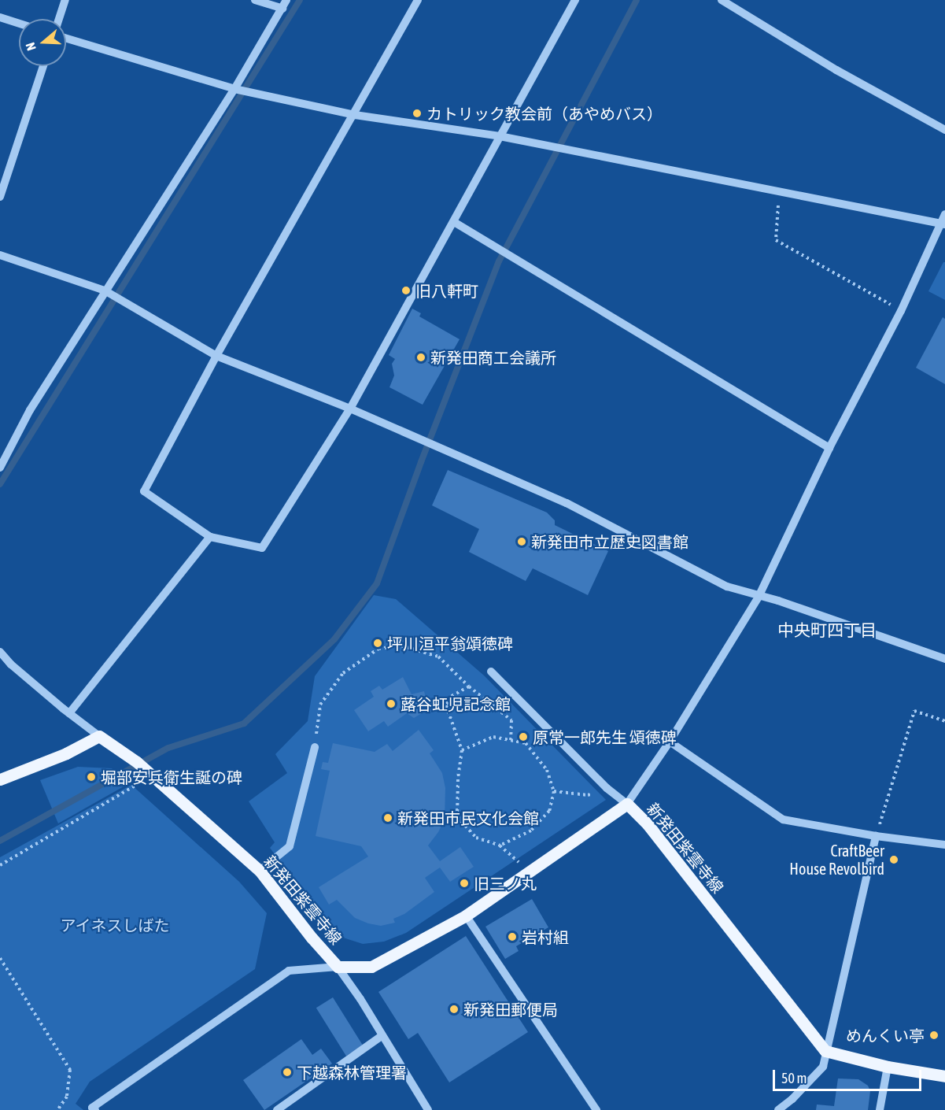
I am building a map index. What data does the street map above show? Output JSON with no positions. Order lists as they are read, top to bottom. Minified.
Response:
{"streets":{"main road":["新発田紫雲寺線"]},"districts":["中央町四丁目"],"parks":["アイネスしばた"],"places":["カトリック教会前（あやめバス）","旧八軒町","新発田商工会議所","新発田市立歴史図書館","坪川洹平翁頌徳碑","蕗谷虹児記念館","原常一郎先生 頌徳碑","堀部安兵衛生誕の碑","新発田市民文化会館","CraftBeer House Revolbird","旧三ノ丸","岩村組","新発田郵便局","めんくい亭","下越森林管理署"],"scale_bar":"50 m","north":"left"}
